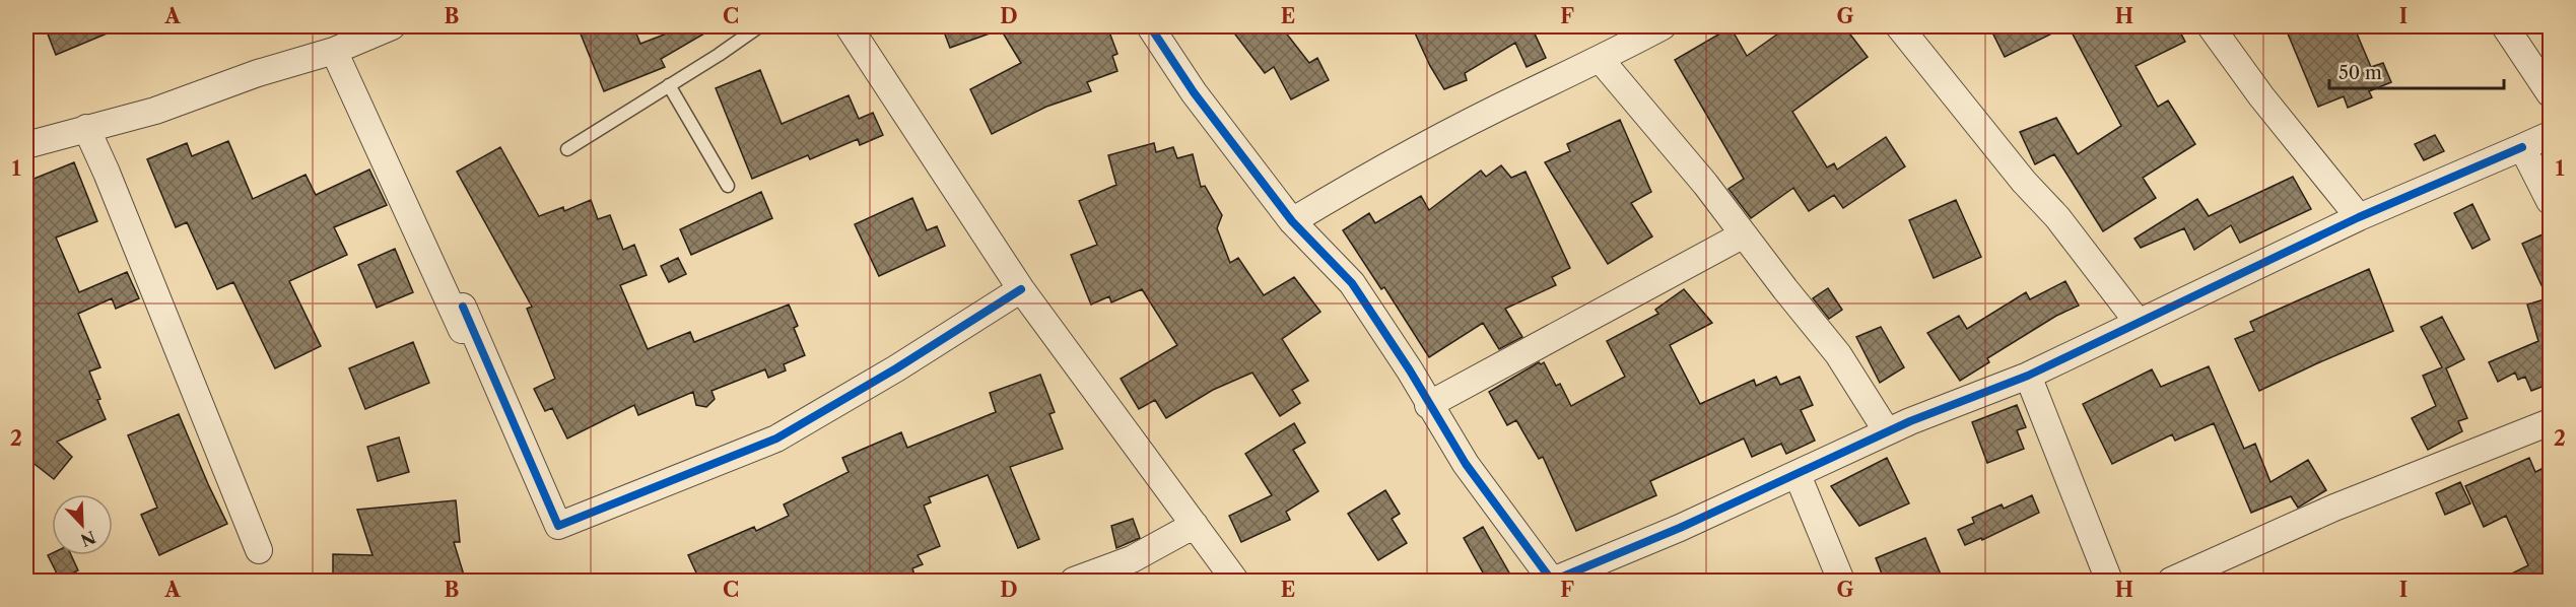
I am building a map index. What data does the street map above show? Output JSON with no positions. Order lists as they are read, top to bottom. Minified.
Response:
{"scale_bar":"50 m","north":"bottom right","grid":{"columns":["A","B","C","D","E","F","G","H","I"],"rows":["1","2"]}}
